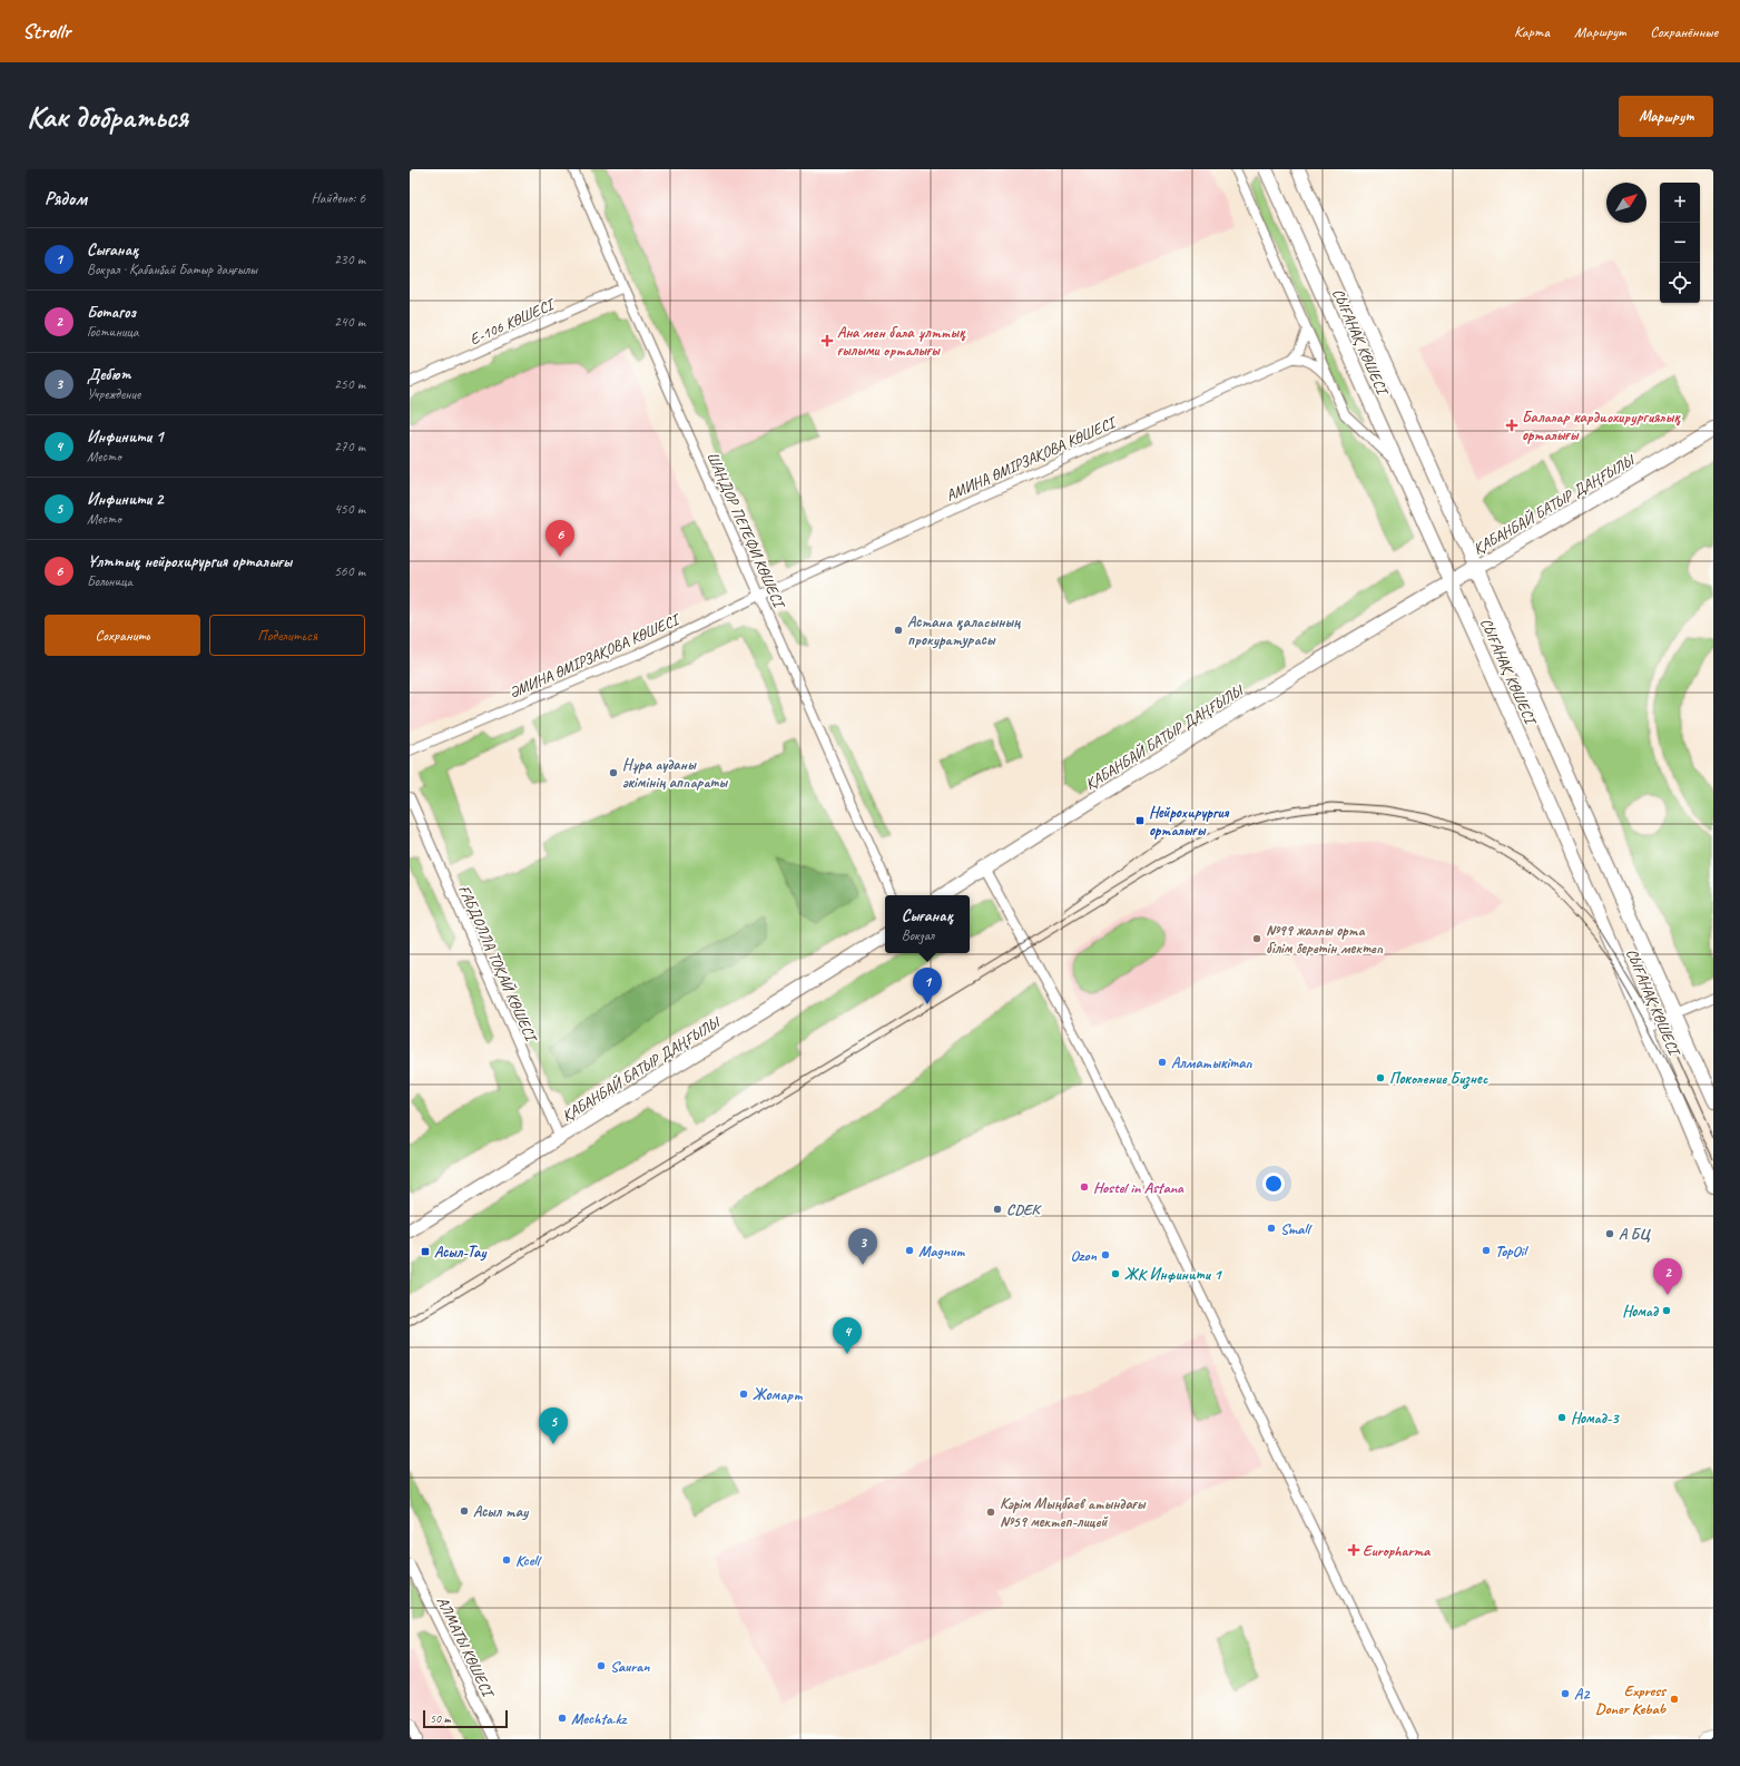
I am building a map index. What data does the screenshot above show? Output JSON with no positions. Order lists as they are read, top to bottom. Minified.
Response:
{"streets":{"main road":["СЫҒАНАҚ КӨШЕСІ","ҚАБАНБАЙ БАТЫР ДАҢҒЫЛЫ"],"street":["Е-106 КӨШЕСІ","АМИНА ӨМІРЗАҚОВА КӨШЕСІ","ШАНДОР ПЕТЕФИ КӨШЕСІ","ӘМИНА ӨМІРЗАҚОВА КӨШЕСІ","ҒАБДОЛЛА ТОҚАЙ КӨШЕСІ","АЛМАТЫ КӨШЕСІ"]},"crossings":[["Е-106 КӨШЕСІ","ШАНДОР ПЕТЕФИ КӨШЕСІ"],["СЫҒАНАҚ КӨШЕСІ","ҚАБАНБАЙ БАТЫР ДАҢҒЫЛЫ"],["АМИНА ӨМІРЗАҚОВА КӨШЕСІ","ӘМИНА ӨМІРЗАҚОВА КӨШЕСІ"],["ҚАБАНБАЙ БАТЫР ДАҢҒЫЛЫ","ҒАБДОЛЛА ТОҚАЙ КӨШЕСІ"],["ШАНДОР ПЕТЕФИ КӨШЕСІ","ӘМИНА ӨМІРЗАҚОВА КӨШЕСІ"]],"places":{"health":["Ана мен бала ұлттық ғылыми орталығы","Балалар кардиохирургиялық орталығы","Europharma"],"other":["Астана қаласының прокуратурасы","Нұра ауданы әкімінің аппараты","№99 жалпы орта білім беретін мектеп","Алматыкітап","Поколение Бизнес","Hostel in Astana","CDEK","Small","А БЦ","Magnum","TopOil","Ozon","ЖК Инфинити 1","Номад","Жомарт","Номад-3","Асыл тау","Кәрім Мыңбаев атындағы №59 мектеп-лицей","Kcell","Sauran","А2","Express Doner Kebab","Mechta.kz"],"transit":["Нейрохирургия орталығы","Асыл-Тау"]},"scale_bar":"50 m","north":"top right","page":{"header":"Strollr","nav":["Карта","Маршрут","Сохранённые"],"buttons":["Маршрут",["Сохранить","Поделиться"]],"title":"Как добраться","heading":["Рядом","Найдено: 6"],"map_buttons":["+","−"],"list":[{"mark":"1","name":"Сығанақ","note":"Вокзал · Қабанбай Батыр даңғылы","value":"230 m"},{"mark":"2","name":"Ботагоз","note":"Гостиница","value":"240 m"},{"mark":"3","name":"Дебют","note":"Учреждение","value":"250 m"},{"mark":"4","name":"Инфинити 1","note":"Место","value":"270 m"},{"mark":"5","name":"Инфинити 2","note":"Место","value":"450 m"},{"mark":"6","name":"Ұлттық нейрохирургия орталығы","note":"Больница","value":"560 m"}],"pins":["6","1","3","2","4","5"],"popup":["Сығанақ","Вокзал"],"scale":"50 m"}}
